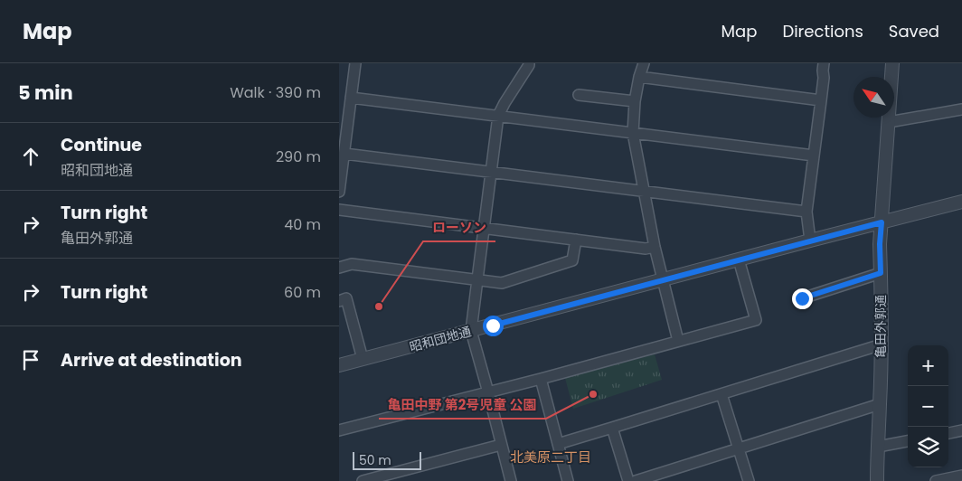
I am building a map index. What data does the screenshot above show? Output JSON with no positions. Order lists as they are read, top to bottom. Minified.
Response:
{"streets":{"street":["亀田外郭通","昭和団地通"]},"crossings":[["亀田外郭通","昭和団地通"]],"districts":["北美原二丁目"],"places":["ローソン","亀田中野 第2号児童 公園"],"scale_bar":"50 m","north":"top left","page":{"header":"Map","nav":["Map","Directions","Saved"],"heading":["5 min","Walk · 390 m"],"list":[["Continue","昭和団地通","290 m"],["Turn right","亀田外郭通","40 m"],["Turn right","60 m"],"Arrive at destination"],"map_buttons":["+","−"],"scale":"50 m"}}
